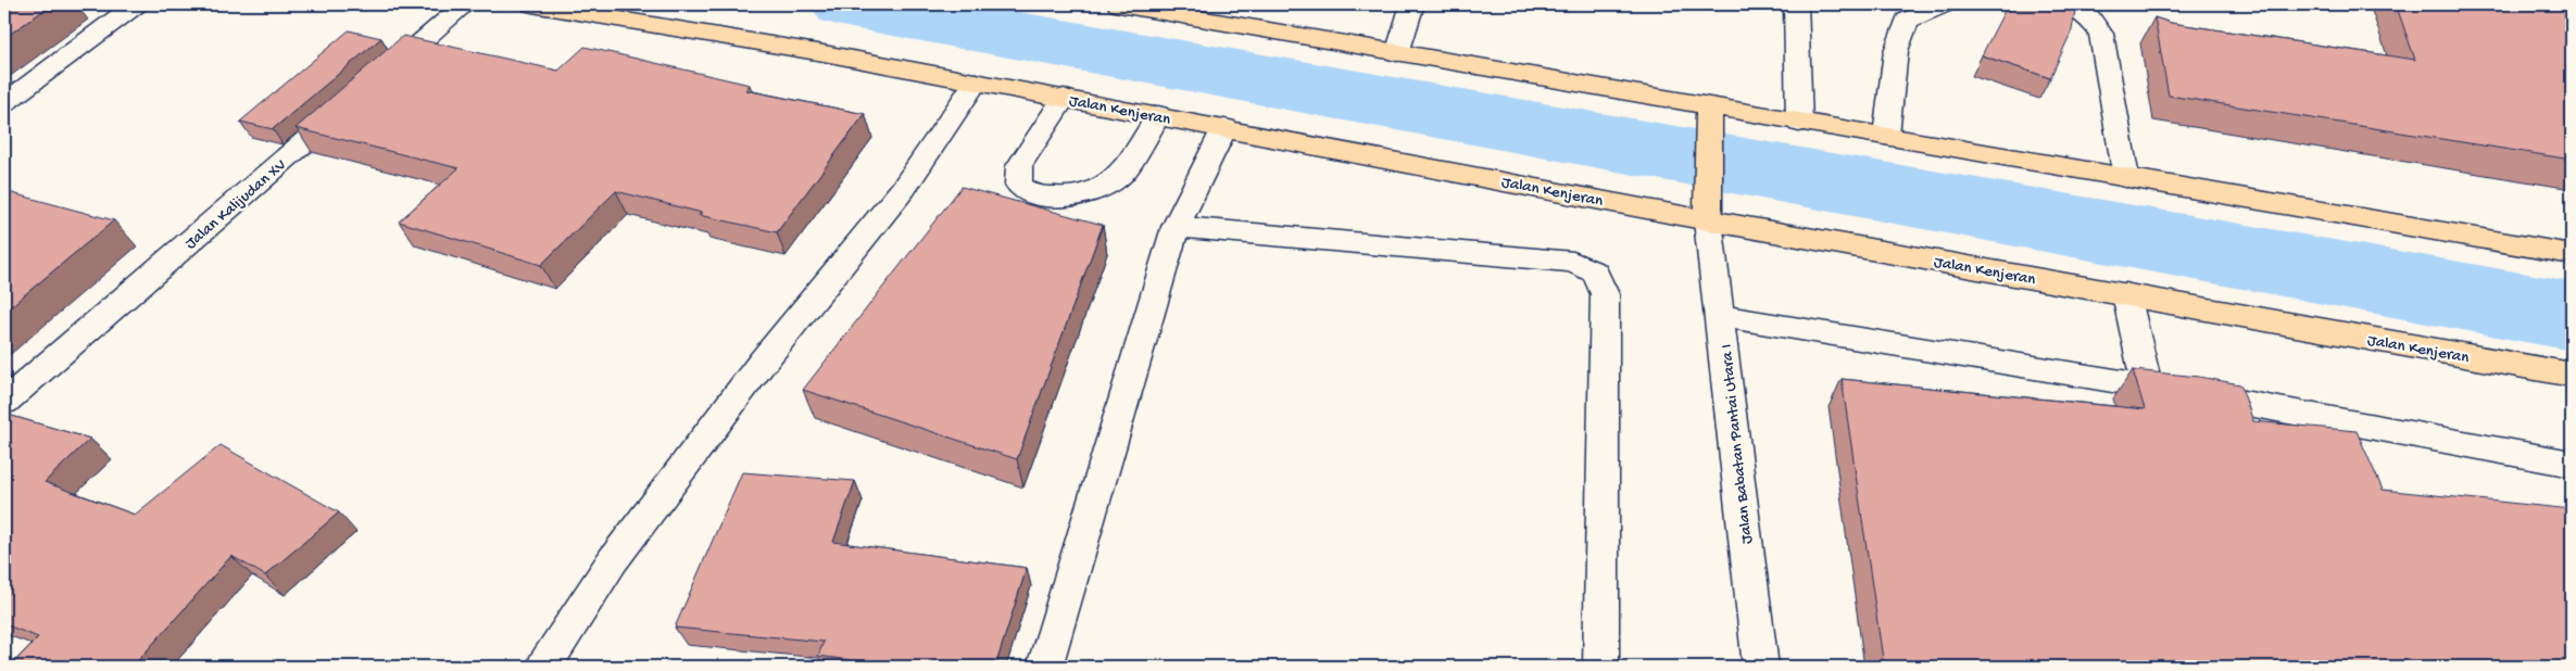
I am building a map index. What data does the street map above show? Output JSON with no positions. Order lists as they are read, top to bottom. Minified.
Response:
{"streets":{"main road":["Jalan Kenjeran"],"street":["Jalan Kalijudan XV","Jalan Babatan Pantai Utara I"]},"crossings":[["Jalan Kenjeran","Jalan Babatan Pantai Utara I"]]}
